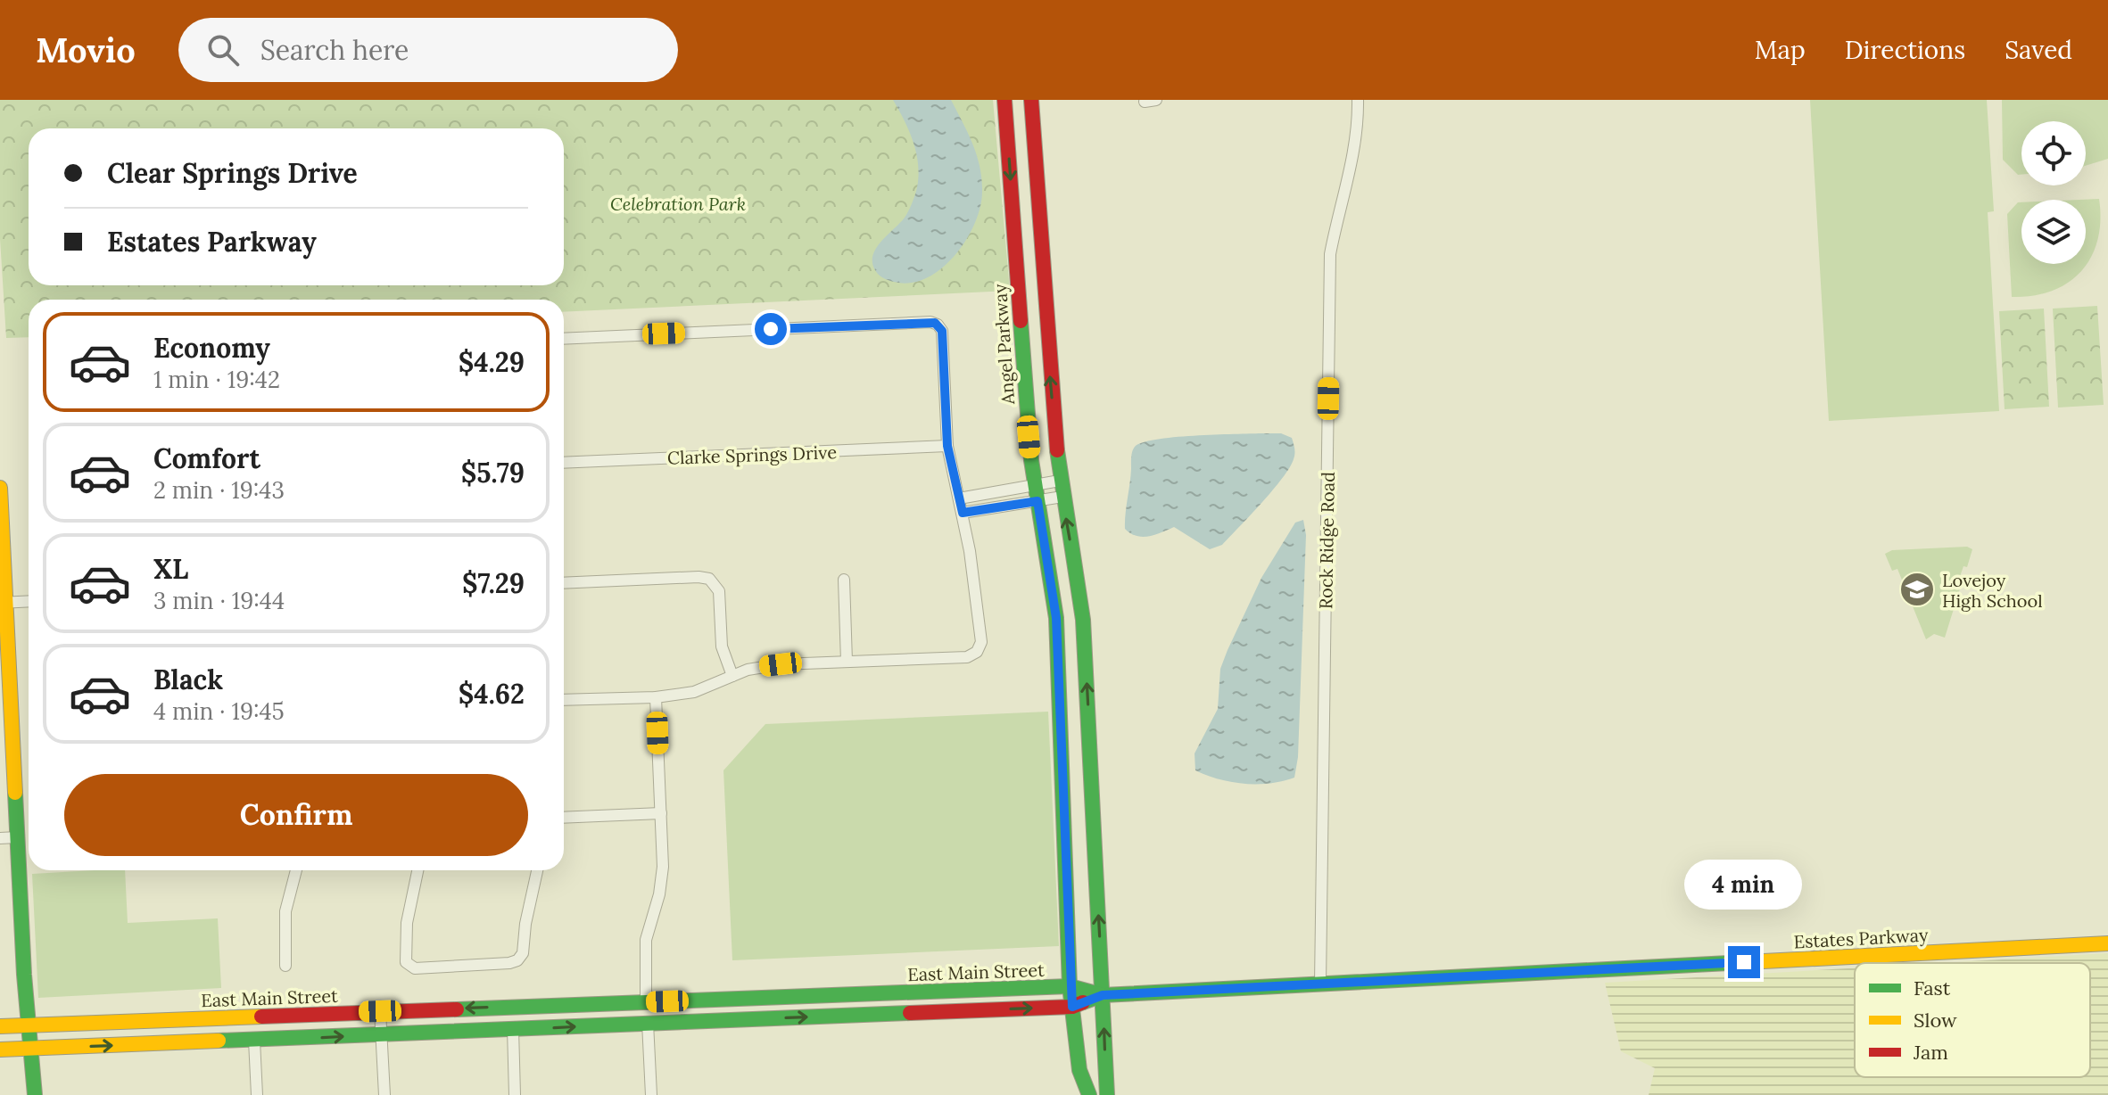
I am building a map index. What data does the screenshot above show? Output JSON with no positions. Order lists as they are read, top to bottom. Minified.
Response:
{"streets":{"main road":["Angel Parkway","Estates Parkway","East Main Street"],"street":["Clarke Springs Drive","Rock Ridge Road"]},"crossings":[["Angel Parkway","East Main Street"],["Rock Ridge Road","Estates Parkway"],["Estates Parkway","East Main Street"]],"parks":["Celebration Park"],"places":{"school or university":["Lovejoy High School"]},"legend":["Fast","Slow","Jam"],"page":{"header":"Movio","search":"Search here","nav":["Map","Directions","Saved"],"banner":["Clear Springs Drive","Estates Parkway"],"list":[{"name":"Economy","note":"1 min · 19:42","value":"$4.29"},{"name":"Comfort","note":"2 min · 19:43","value":"$5.79"},{"name":"XL","note":"3 min · 19:44","value":"$7.29"},{"name":"Black","note":"4 min · 19:45","value":"$4.62"}],"buttons":"Confirm","bubble":"4 min"}}
